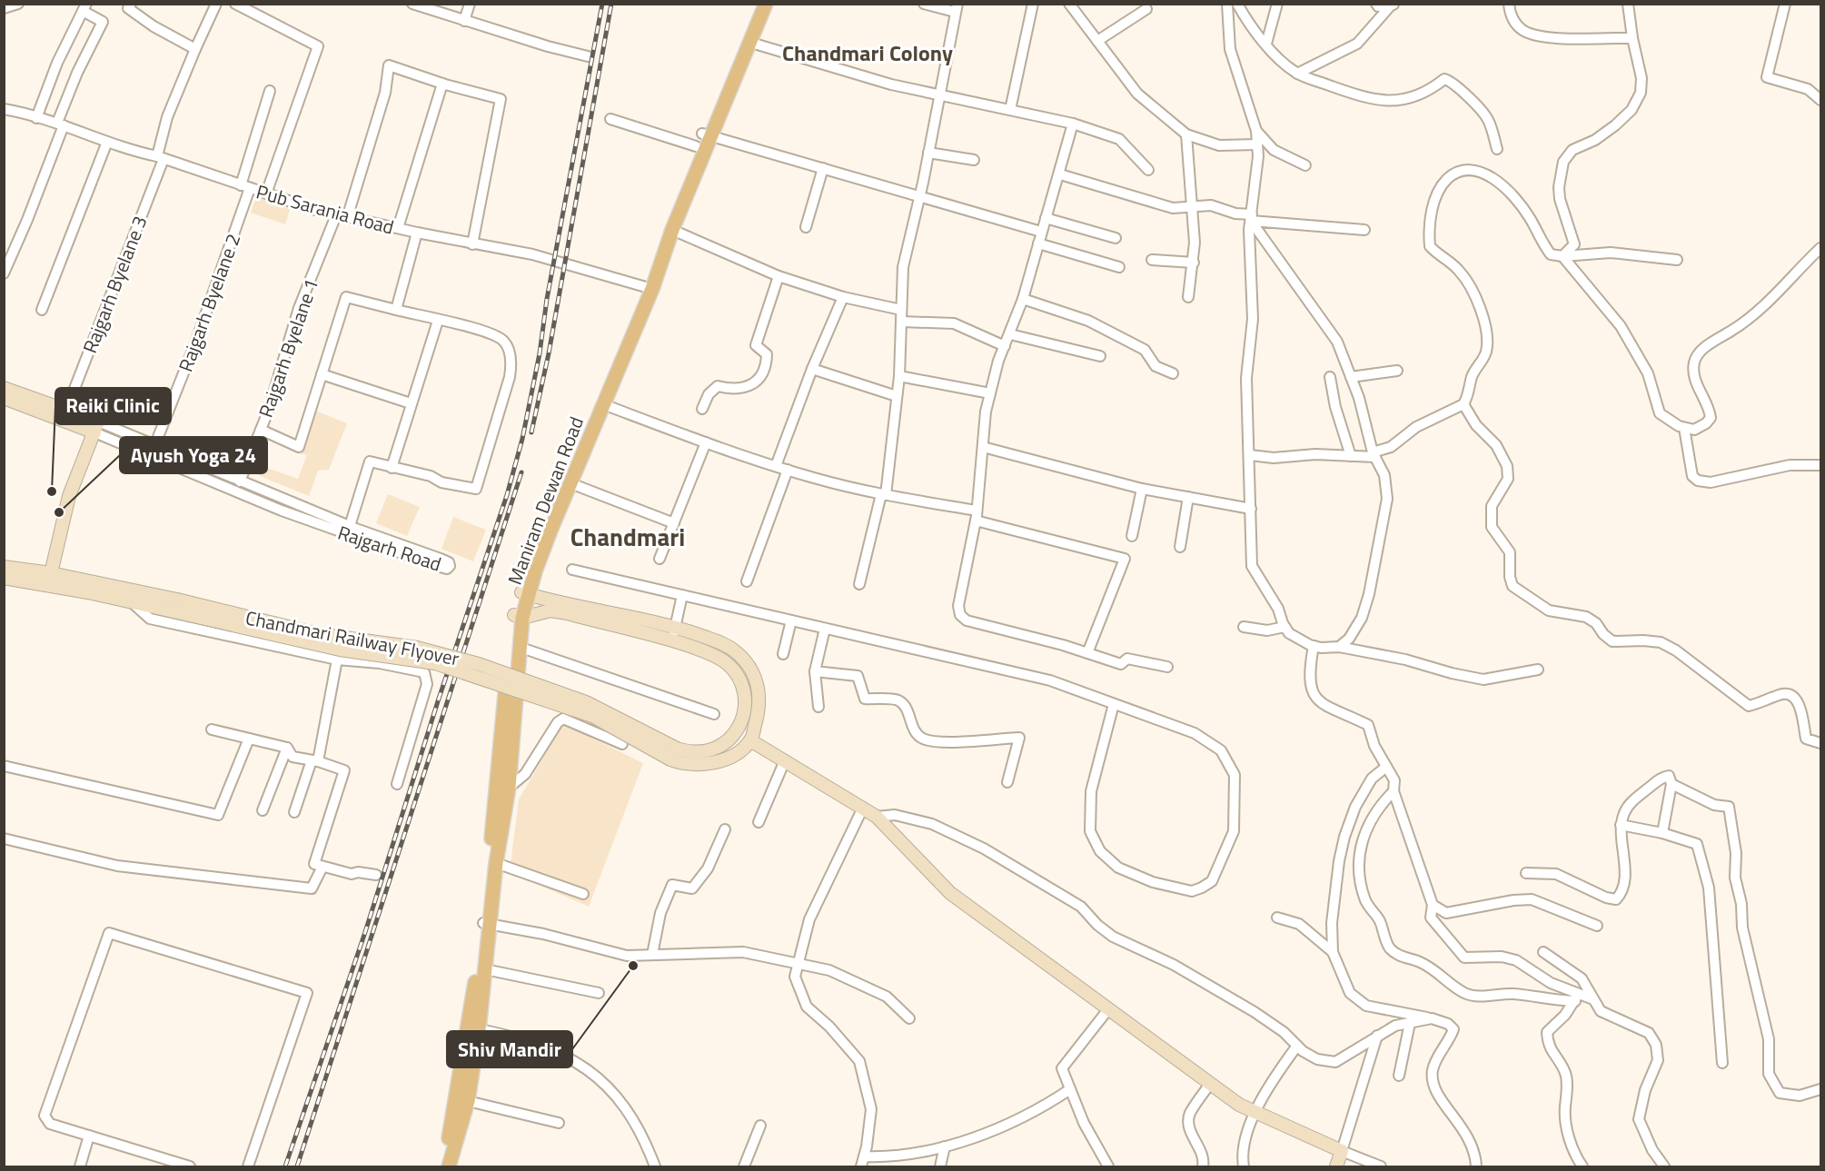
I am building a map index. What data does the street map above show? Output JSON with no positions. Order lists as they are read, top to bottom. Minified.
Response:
{"streets":{"main road":["Maniram Dewan Road","Rajgarh Road","Chandmari Railway Flyover"],"street":["Pub Sarania Road","Rajgarh Byelane 3","Rajgarh Byelane 2","Rajgarh Byelane 1"]},"crossings":[["Pub Sarania Road","Rajgarh Byelane 3"],["Pub Sarania Road","Rajgarh Byelane 2"],["Pub Sarania Road","Rajgarh Byelane 1"],["Pub Sarania Road","Maniram Dewan Road"],["Rajgarh Byelane 3","Rajgarh Road"],["Rajgarh Byelane 2","Rajgarh Road"],["Rajgarh Byelane 1","Rajgarh Road"],["Maniram Dewan Road","Chandmari Railway Flyover"]],"districts":["Chandmari Colony","Chandmari"],"places":["Reiki Clinic","Ayush Yoga 24","Shiv Mandir"]}
